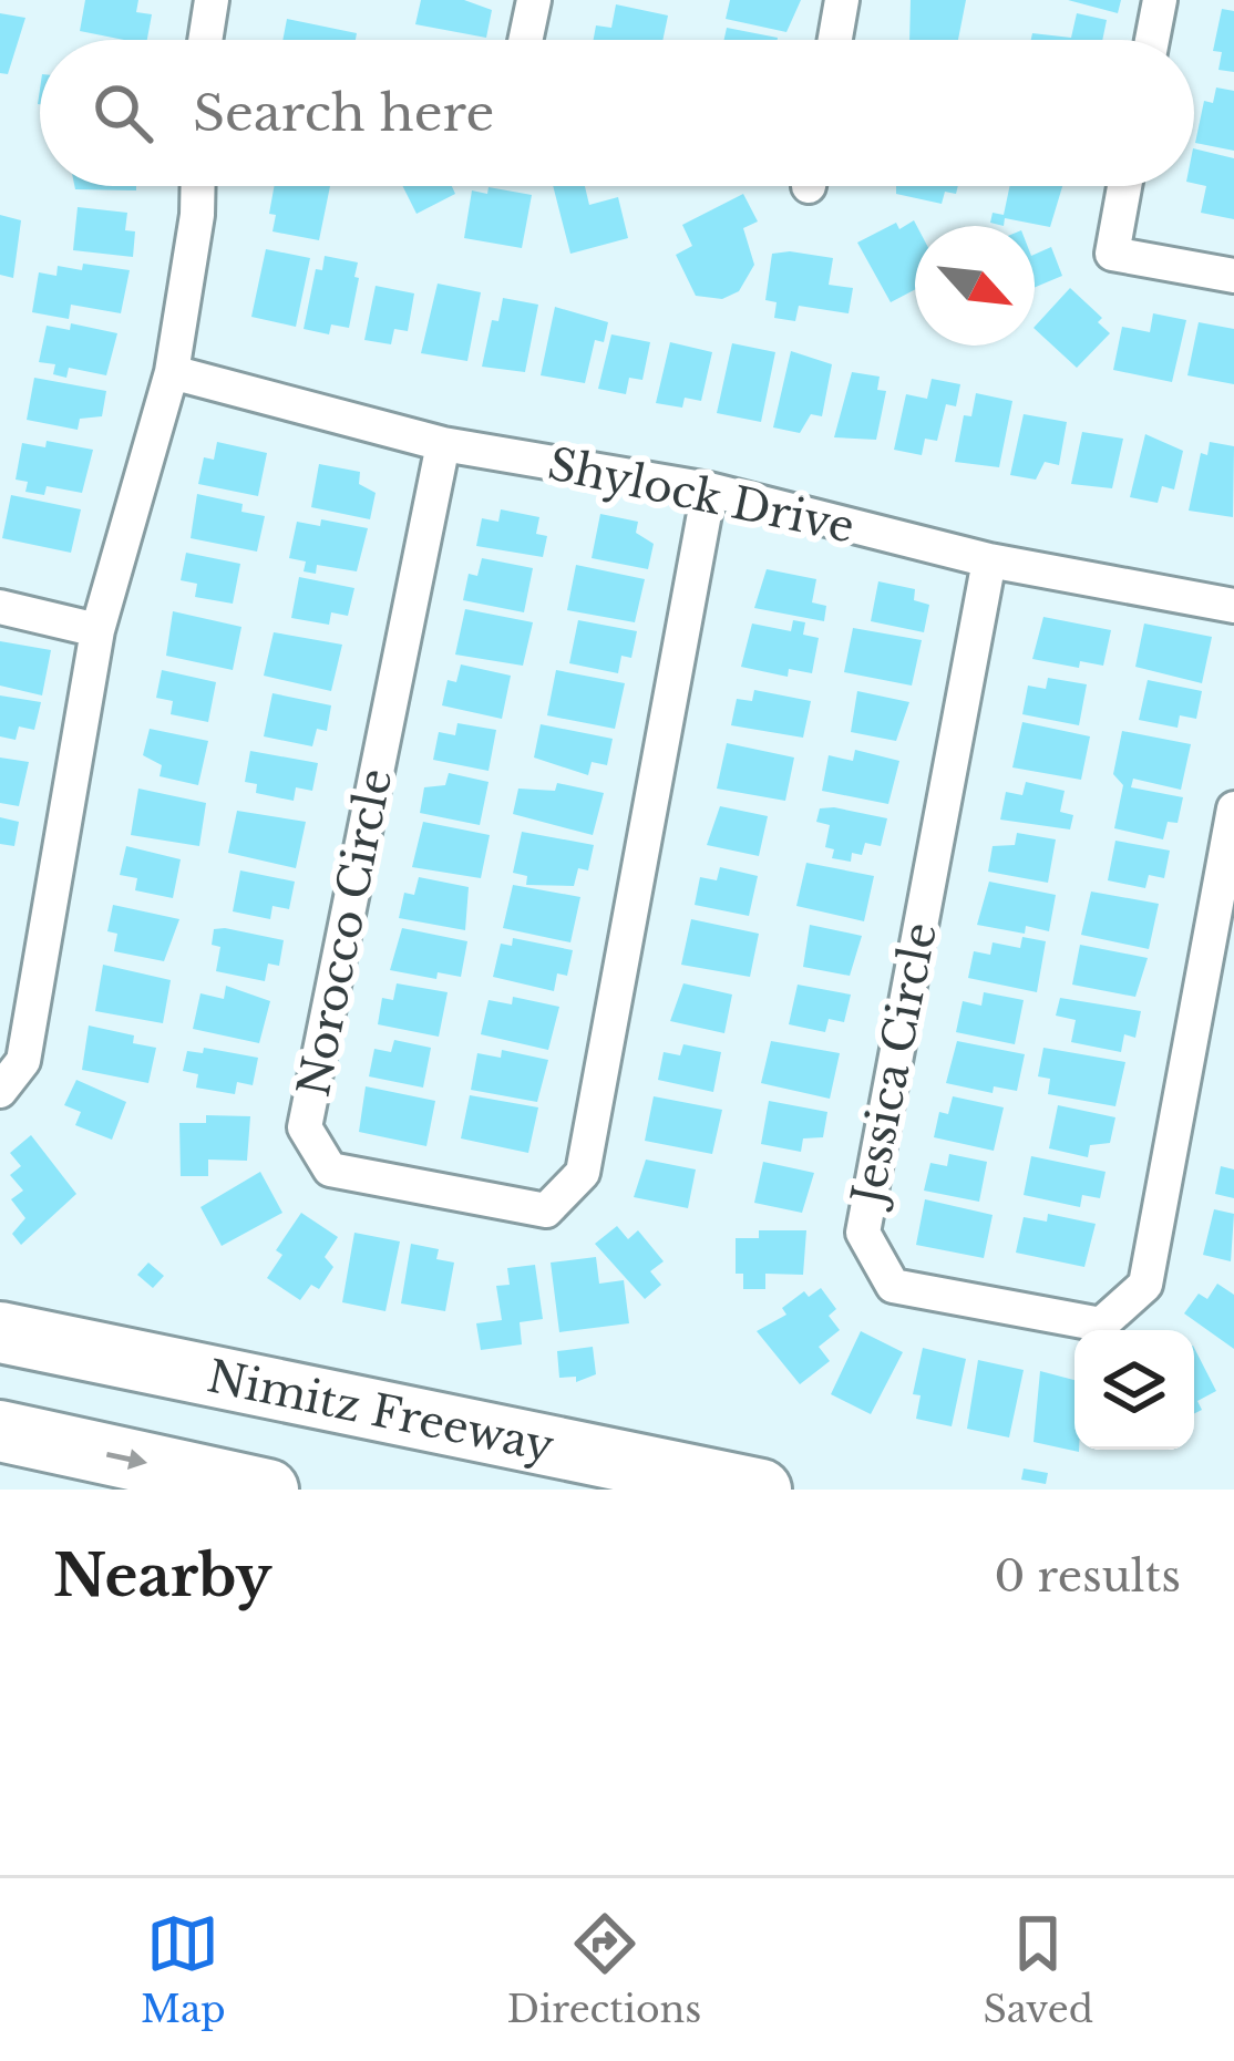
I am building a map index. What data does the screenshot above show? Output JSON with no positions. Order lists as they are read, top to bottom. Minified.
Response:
{"streets":{"highway":["Nimitz Freeway"],"street":["Shylock Drive","Norocco Circle","Jessica Circle"]},"crossings":[["Shylock Drive","Norocco Circle"],["Shylock Drive","Jessica Circle"]],"north":"bottom right","page":{"search":"Search here","heading":["Nearby","0 results"],"nav":["Map","Directions","Saved"]}}
